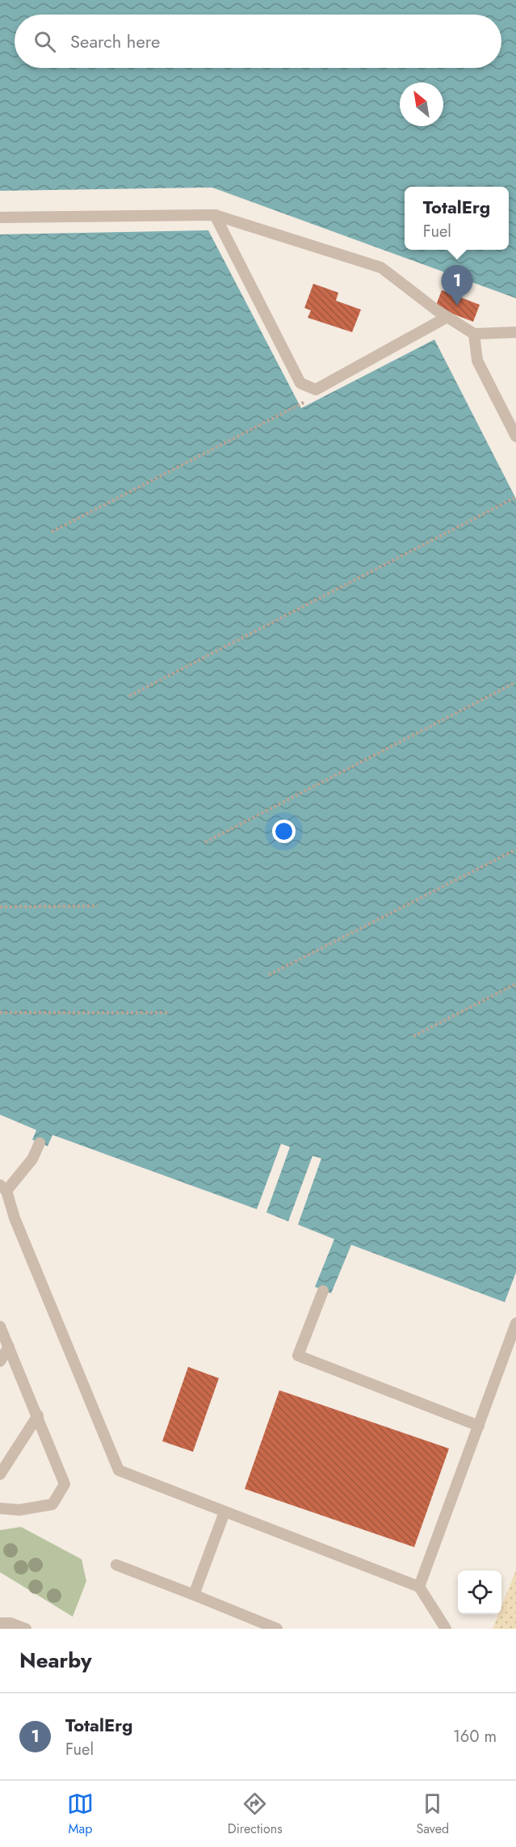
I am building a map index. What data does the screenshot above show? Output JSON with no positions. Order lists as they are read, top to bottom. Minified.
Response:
{"north":"top left","page":{"search":"Search here","popup":["TotalErg","Fuel"],"pins":"1","heading":"Nearby","list":[{"mark":"1","name":"TotalErg","note":"Fuel","value":"160 m"}],"nav":["Map","Directions","Saved"]}}
